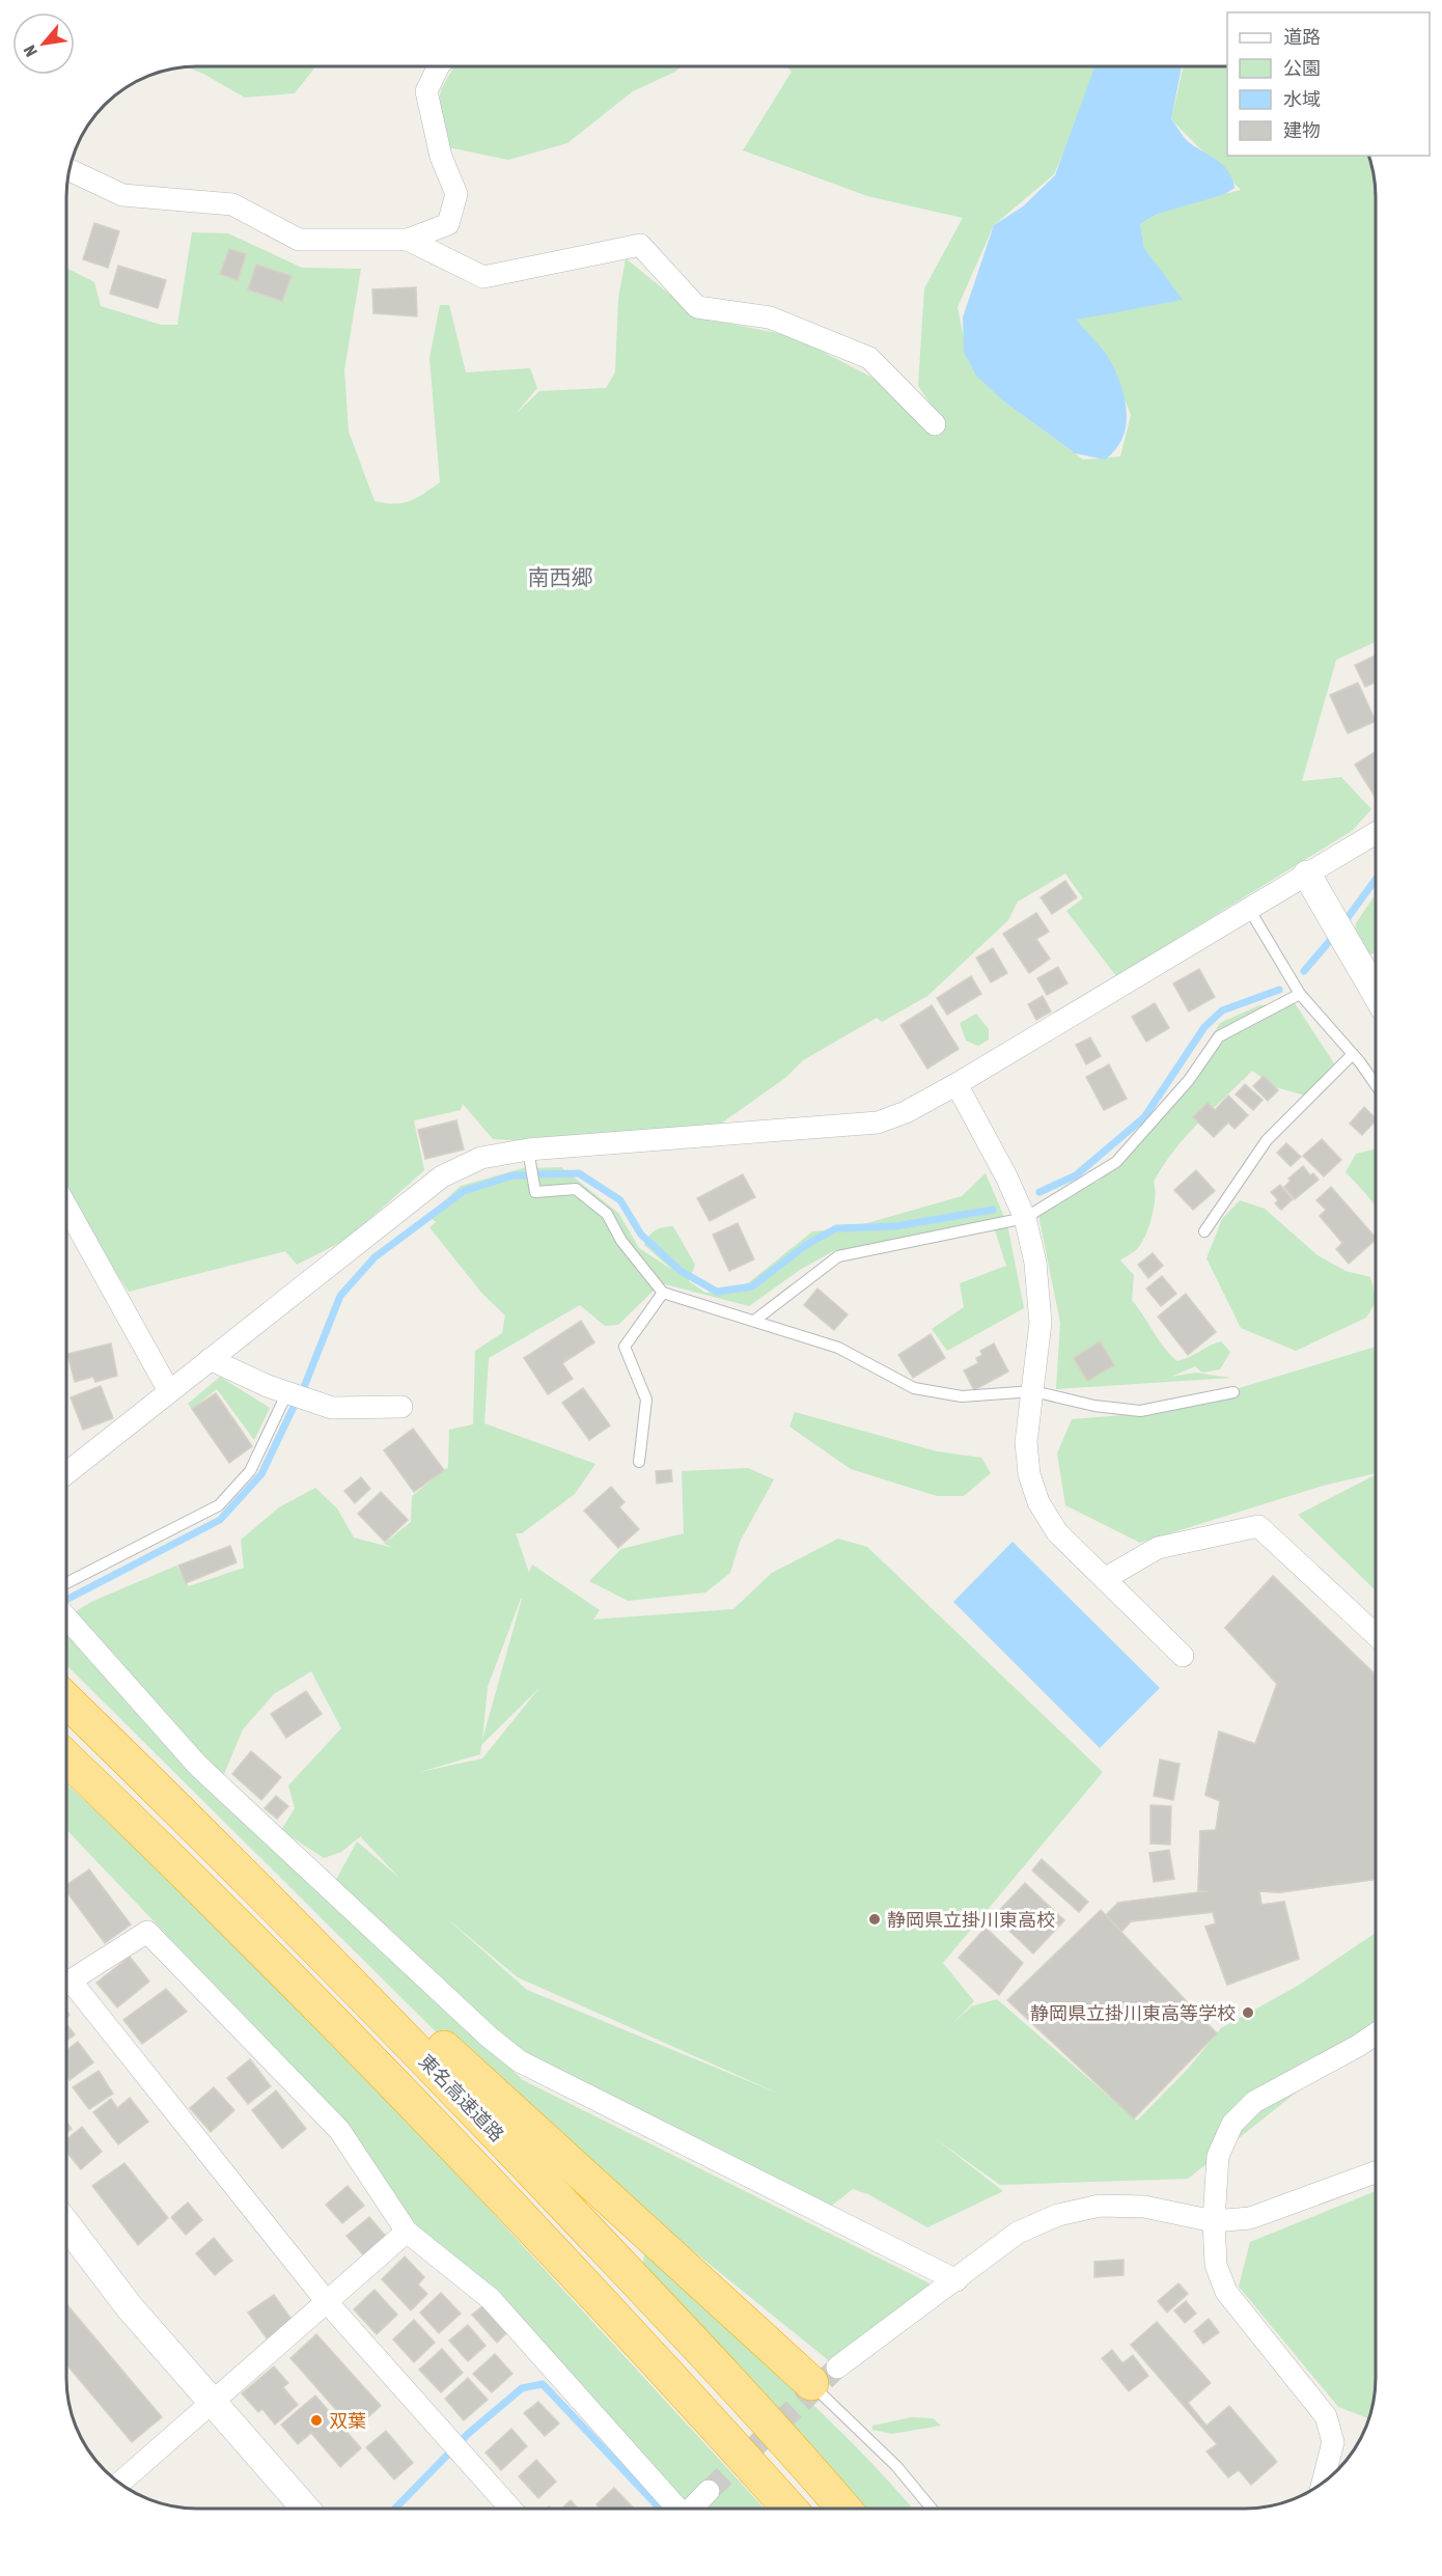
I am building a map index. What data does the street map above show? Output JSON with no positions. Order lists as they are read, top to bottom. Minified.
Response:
{"streets":{"highway":["東名高速道路"]},"districts":["南西郷"],"places":["静岡県立掛川東高校","静岡県立掛川東高等学校","双葉"],"legend":["道路","公園","水域","建物"],"north":"bottom left"}
